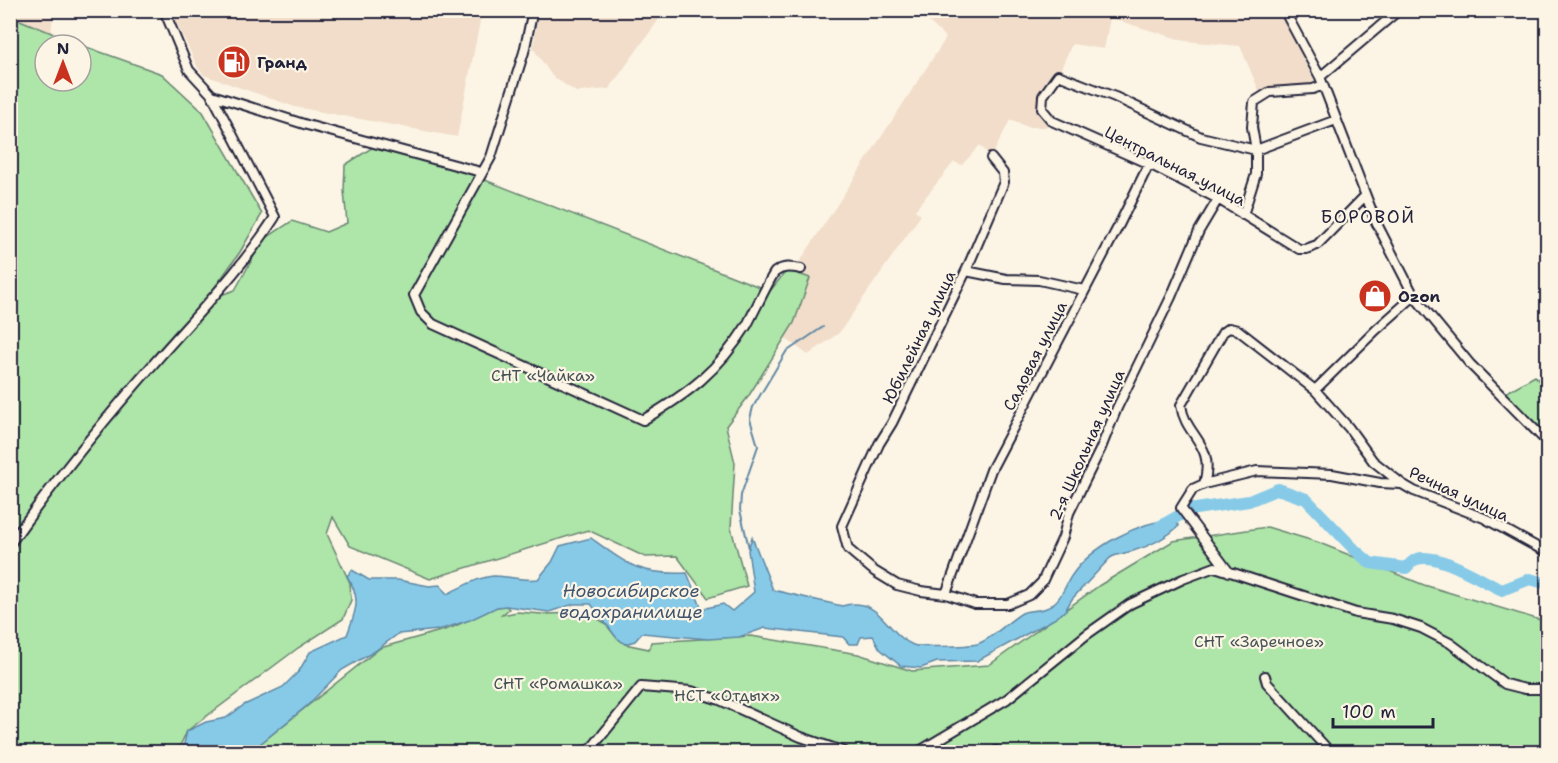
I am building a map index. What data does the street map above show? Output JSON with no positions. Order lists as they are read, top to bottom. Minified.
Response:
{"streets":{"street":["Центральная улица","Юбилейная улица","Садовая улица","2-я Школьная улица","Речная улица"]},"crossings":[["Центральная улица","Садовая улица"],["Центральная улица","2-я Школьная улица"],["Юбилейная улица","2-я Школьная улица"],["Садовая улица","2-я Школьная улица"]],"districts":["БОРОВОЙ"],"water":["Новосибирское водохранилище"],"parks":["СНТ «Чайка»","СНТ «Заречное»","СНТ «Ромашка»","НСТ «Отдых»"],"places":{"fuel station":["Гранд"],"shop":["Ozon"]},"scale_bar":"100 m","north":"top"}
